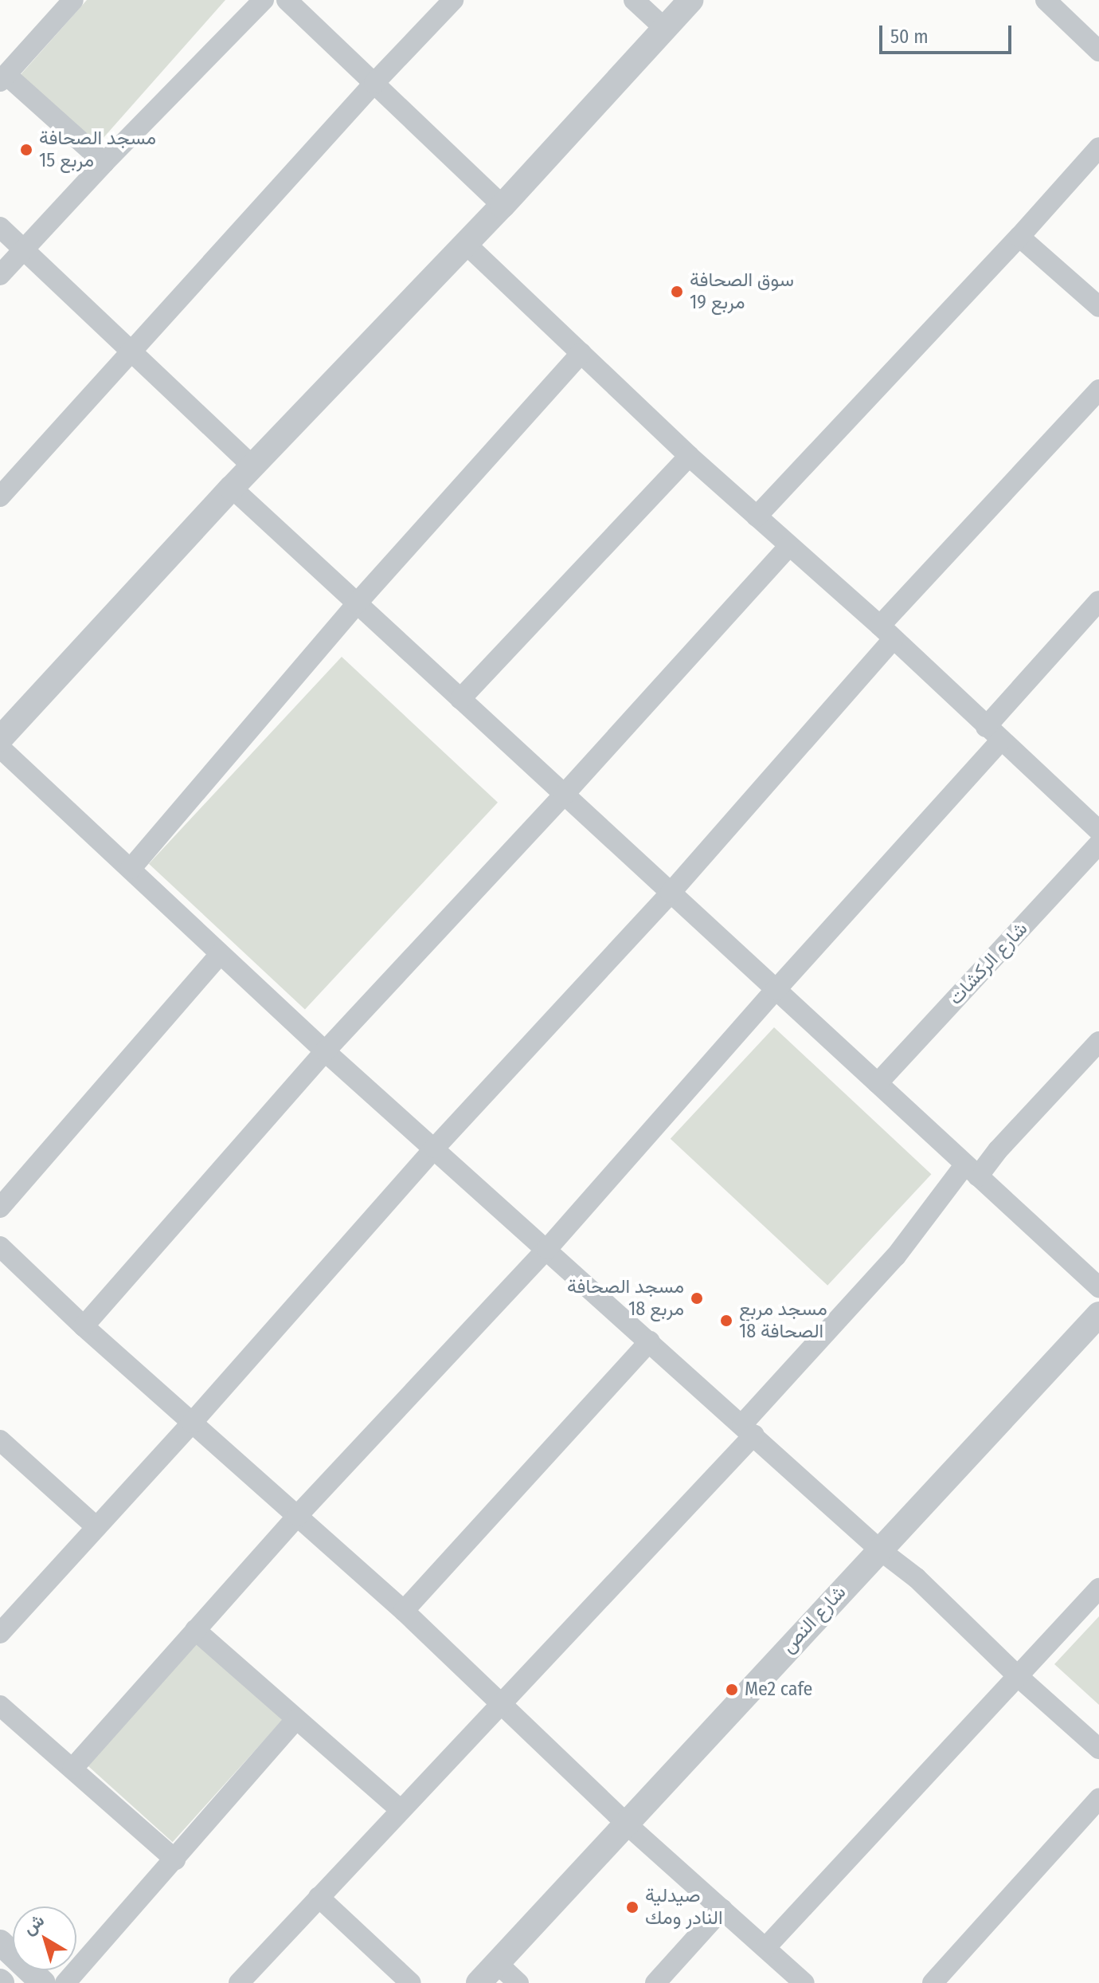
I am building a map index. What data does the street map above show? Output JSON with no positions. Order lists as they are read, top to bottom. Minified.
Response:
{"streets":{"street":["شارع الركشات","شارع النص"]},"places":["مسجد الصحافة مربع 15","سوق الصحافة مربع 19","مسجد الصحافة مربع 18","مسجد مربع 18 الصحافة","Me2 cafe","صيدلية النادر ومك"],"scale_bar":"50 m","north":"top left"}
